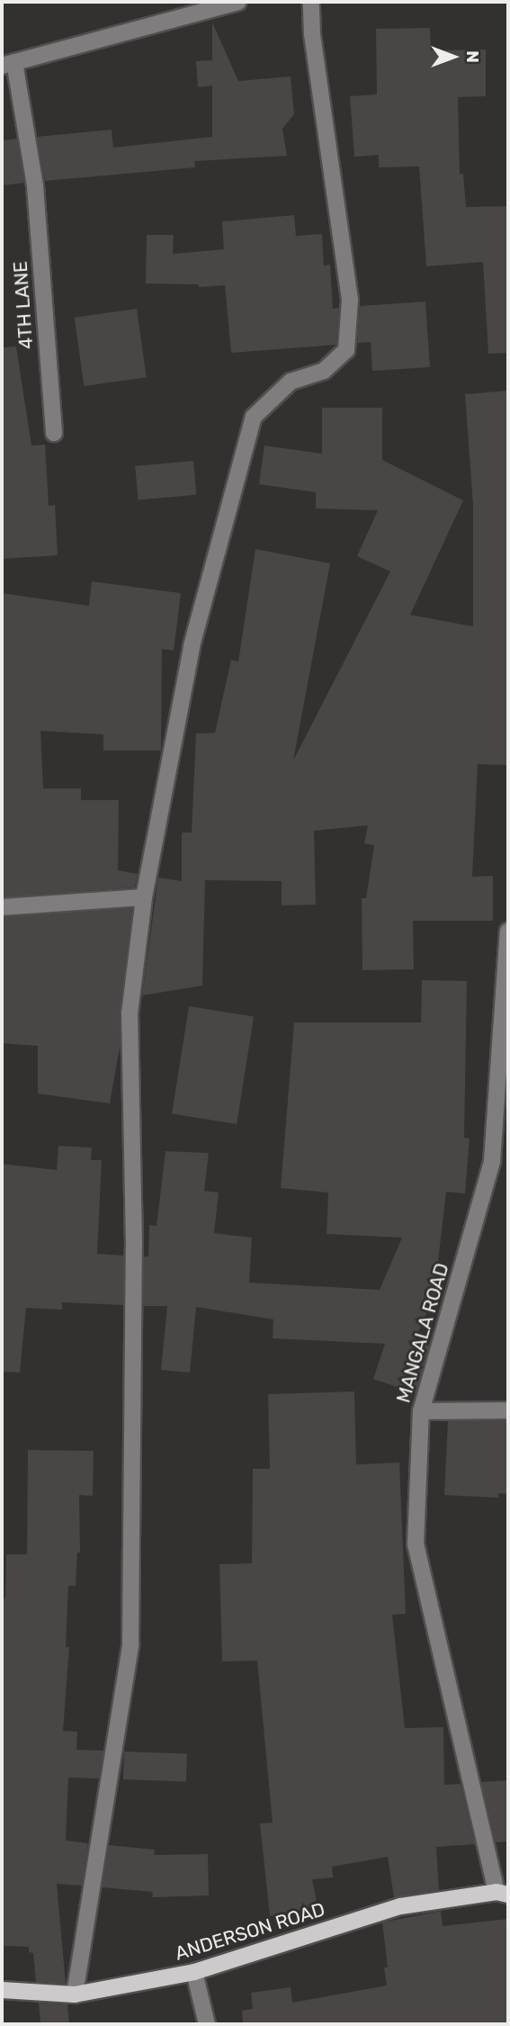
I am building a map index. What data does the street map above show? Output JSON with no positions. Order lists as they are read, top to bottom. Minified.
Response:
{"streets":{"main road":["ANDERSON ROAD"],"street":["4TH LANE","MANGALA ROAD"]},"crossings":[["MANGALA ROAD","ANDERSON ROAD"]],"north":"right"}
